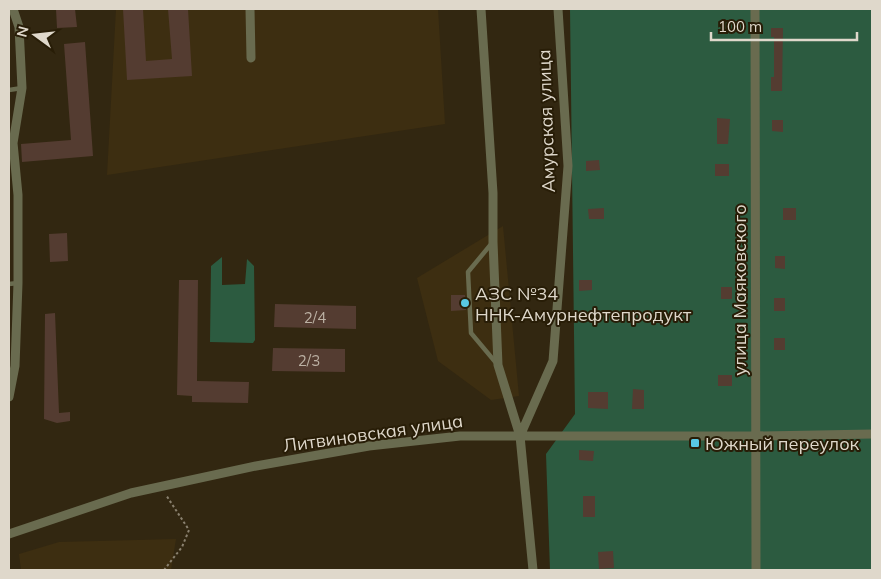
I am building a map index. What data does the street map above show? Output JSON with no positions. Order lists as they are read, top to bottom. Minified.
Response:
{"streets":{"street":["Амурская улица","улица Маяковского","Литвиновская улица"]},"crossings":[["Амурская улица","Литвиновская улица"],["улица Маяковского","Литвиновская улица"]],"places":{"other":["АЗС №34 ННК-Амурнефтепродукт"],"transit":["Южный переулок"]},"house_numbers":["2/4","2/3"],"scale_bar":"100 m","north":"left"}
